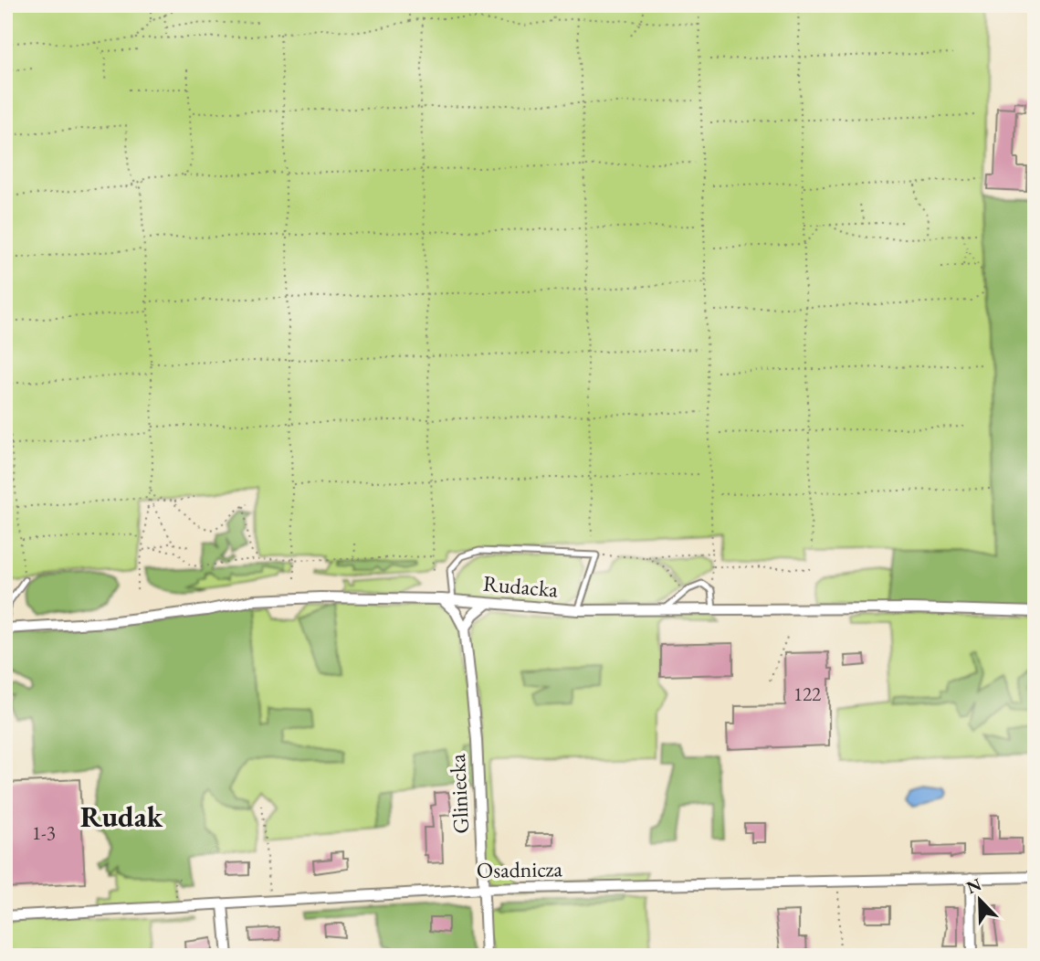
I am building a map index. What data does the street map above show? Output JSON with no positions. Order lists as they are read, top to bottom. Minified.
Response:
{"streets":{"street":["Rudacka","Gliniecka","Osadnicza"]},"crossings":[["Rudacka","Gliniecka"],["Gliniecka","Osadnicza"]],"districts":["Rudak"],"house_numbers":["122","1-3"],"north":"top left"}
